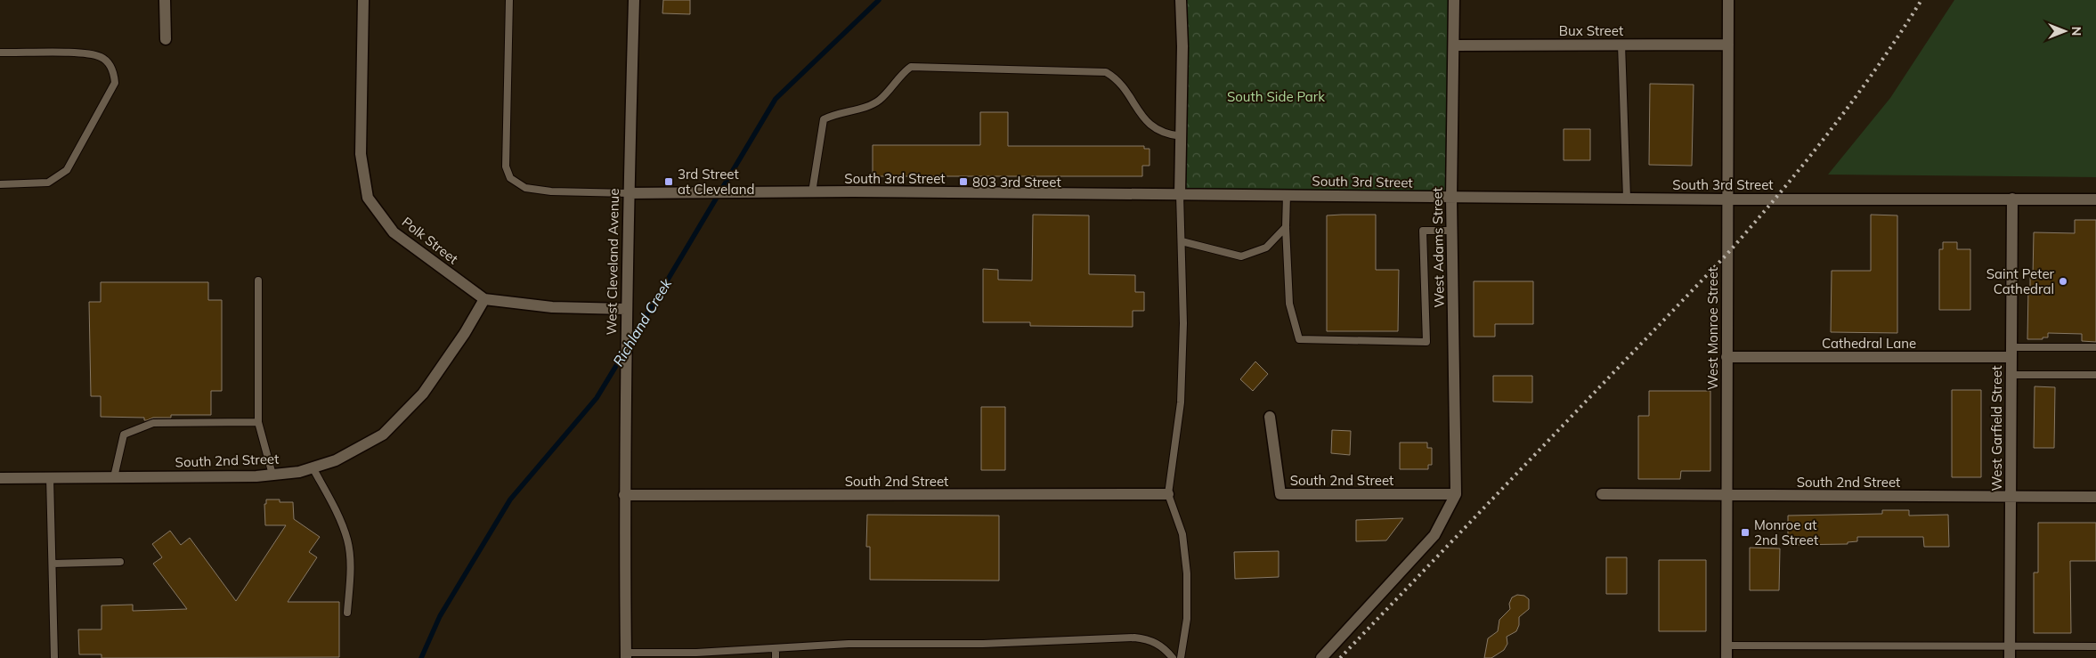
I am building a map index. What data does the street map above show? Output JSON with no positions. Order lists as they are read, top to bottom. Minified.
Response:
{"streets":{"street":["Bux Street","South 3rd Street","Polk Street","West Adams Street","West Cleveland Avenue","West Monroe Street","Cathedral Lane","West Garfield Street","South 2nd Street"]},"crossings":[["Bux Street","West Adams Street"],["Bux Street","West Monroe Street"],["South 3rd Street","West Adams Street"],["South 3rd Street","West Cleveland Avenue"],["South 3rd Street","West Monroe Street"],["South 3rd Street","West Garfield Street"],["Polk Street","West Cleveland Avenue"],["Polk Street","South 2nd Street"],["West Adams Street","South 2nd Street"],["West Cleveland Avenue","South 2nd Street"],["West Monroe Street","Cathedral Lane"],["West Monroe Street","South 2nd Street"],["Cathedral Lane","West Garfield Street"],["West Garfield Street","South 2nd Street"]],"water":["Richland Creek"],"parks":["South Side Park"],"places":{"transit":["3rd Street at Cleveland","803 3rd Street","Monroe at 2nd Street"],"other":["Saint Peter Cathedral"]},"north":"right"}
